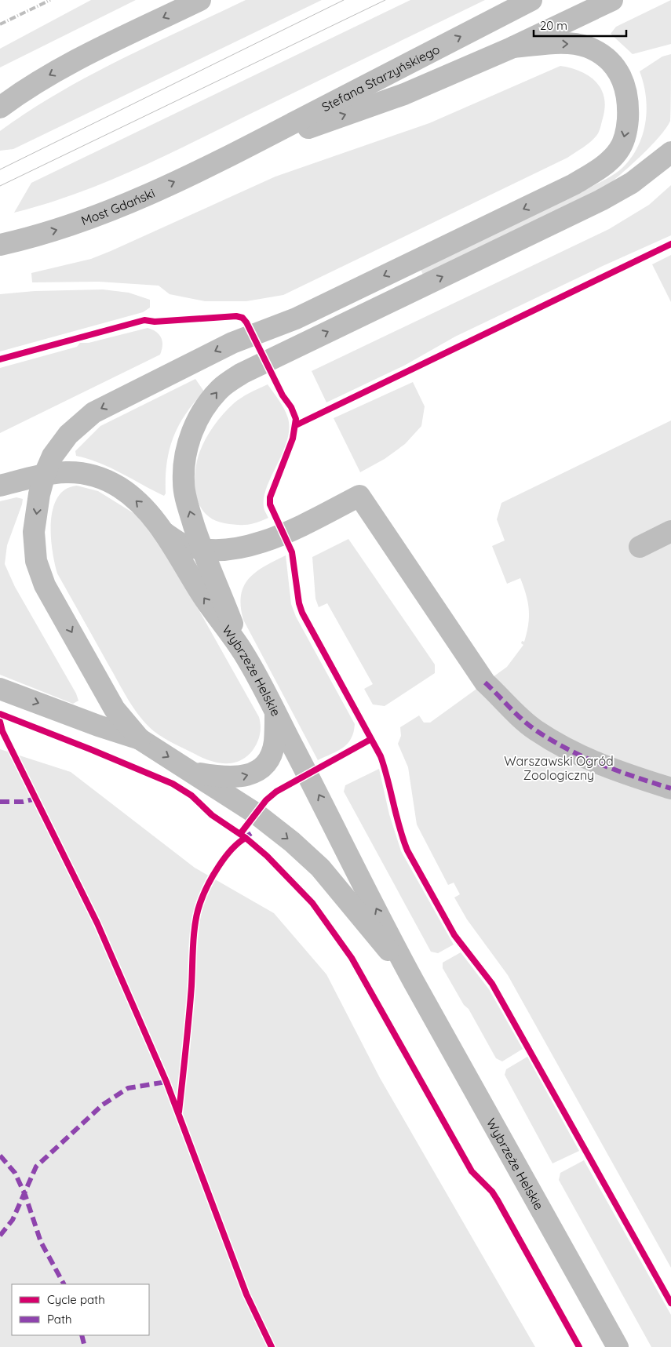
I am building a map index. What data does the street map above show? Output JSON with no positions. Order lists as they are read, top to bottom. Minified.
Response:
{"streets":{"main road":["Stefana Starzyńskiego","Most Gdański","Wybrzeże Helskie"]},"crossings":[["Stefana Starzyńskiego","Most Gdański"]],"parks":["Warszawski Ogród Zoologiczny"],"legend":["Cycle path","Path"],"scale_bar":"20 m"}
